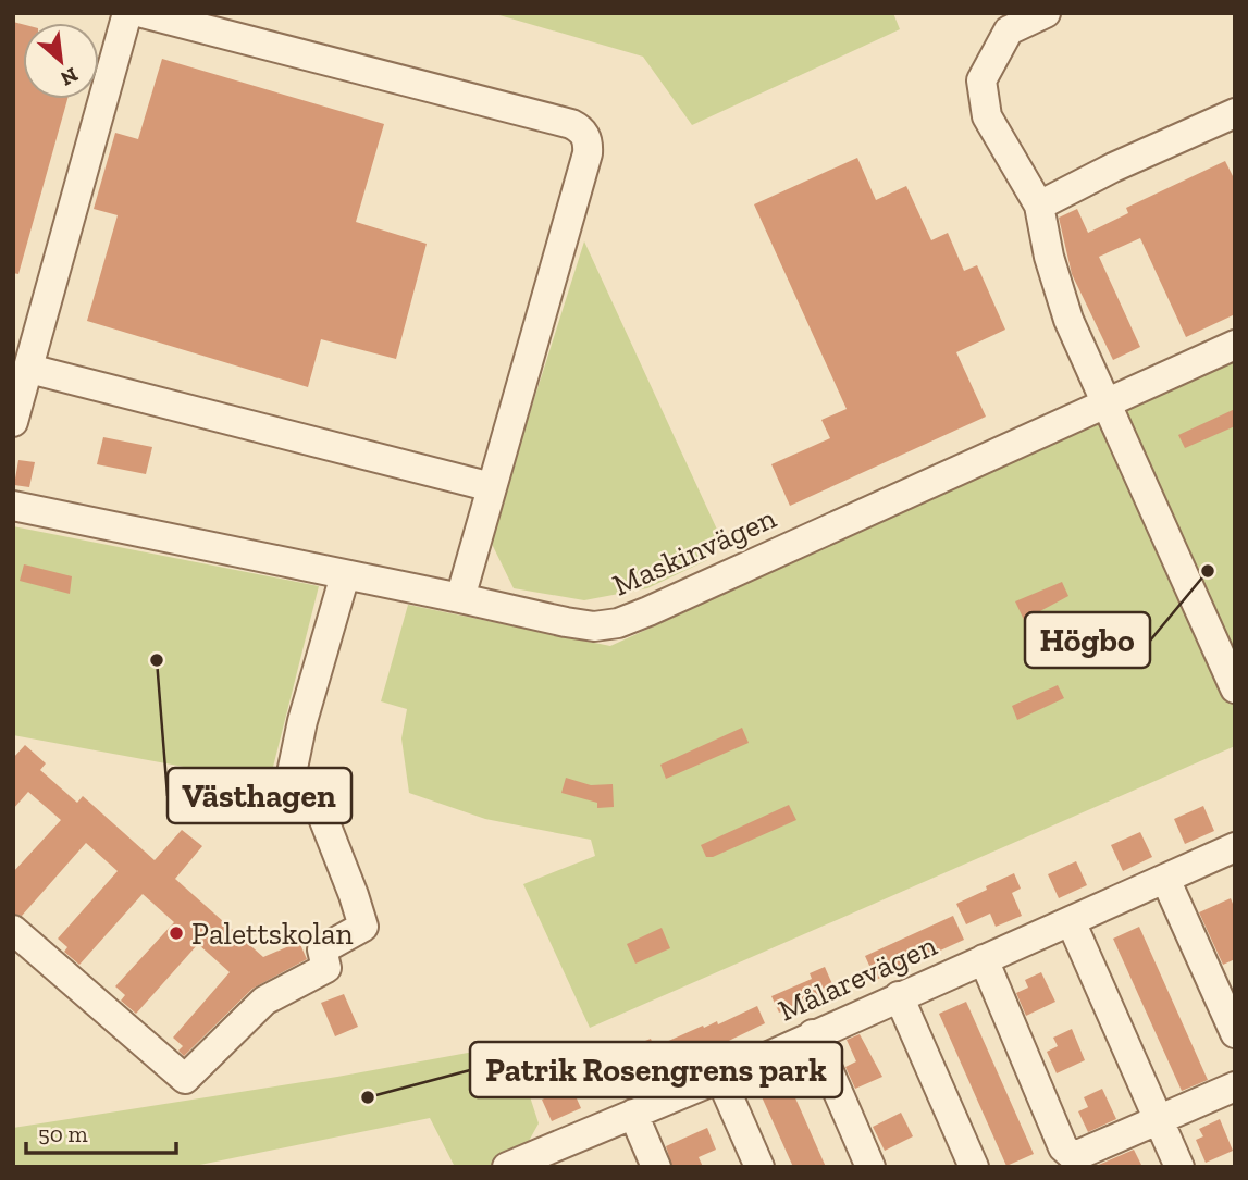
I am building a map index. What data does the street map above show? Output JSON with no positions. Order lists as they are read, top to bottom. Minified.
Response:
{"streets":{"street":["Maskinvägen","Målarevägen"]},"places":["Högbo","Västhagen","Palettskolan","Patrik Rosengrens park"],"scale_bar":"50 m","north":"bottom right"}
